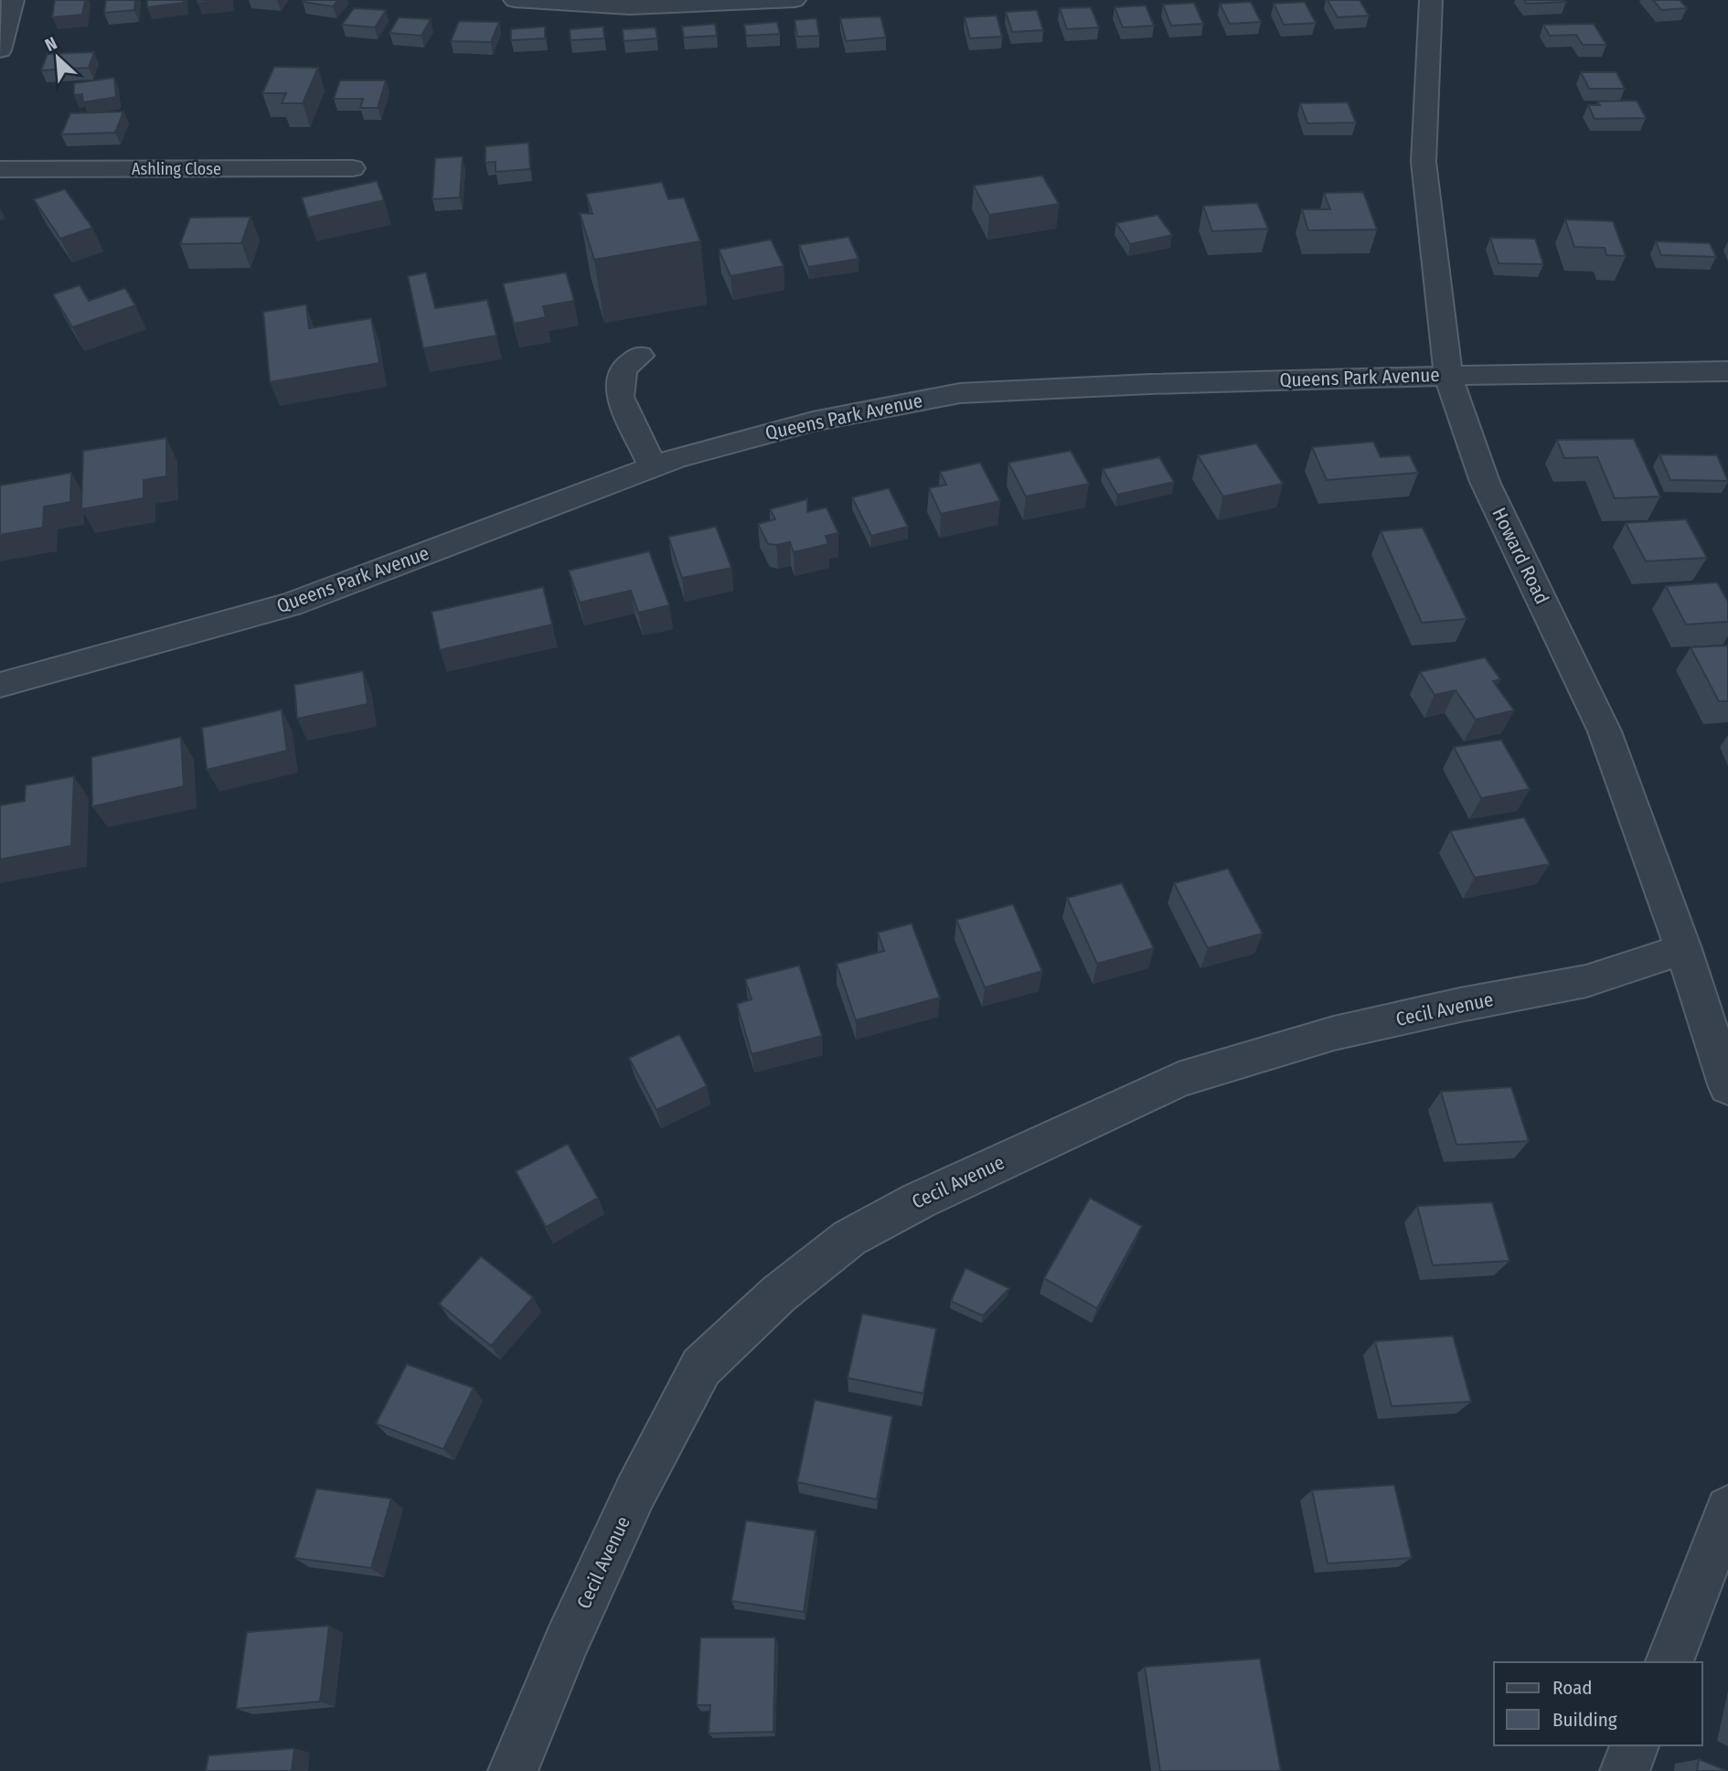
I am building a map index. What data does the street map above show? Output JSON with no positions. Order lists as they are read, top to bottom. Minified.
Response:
{"streets":{"street":["Ashling Close","Queens Park Avenue","Howard Road","Cecil Avenue"]},"crossings":[["Queens Park Avenue","Howard Road"],["Howard Road","Cecil Avenue"]],"legend":["Road","Building"],"north":"top left"}
